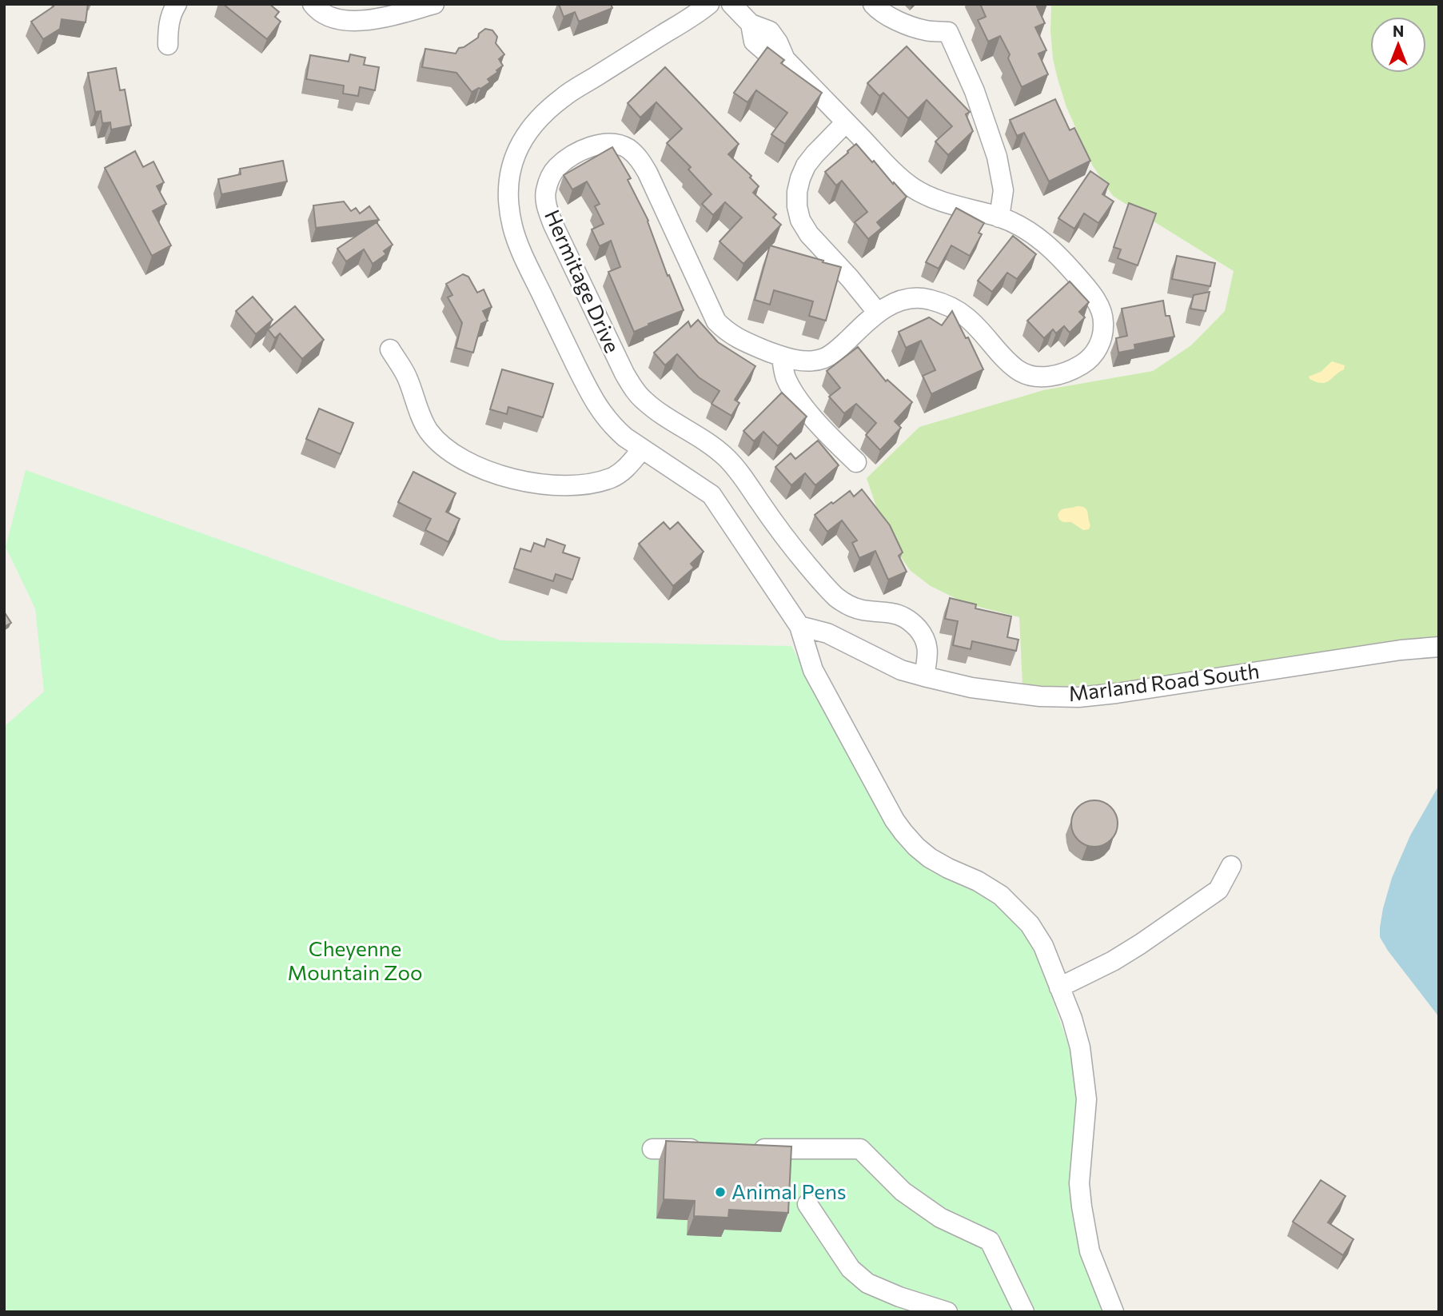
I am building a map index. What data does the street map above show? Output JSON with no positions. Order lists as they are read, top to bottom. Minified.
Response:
{"streets":{"street":["Hermitage Drive","Marland Road South"]},"crossings":[["Hermitage Drive","Marland Road South"]],"parks":["Cheyenne Mountain Zoo"],"places":["Animal Pens"],"north":"top"}
